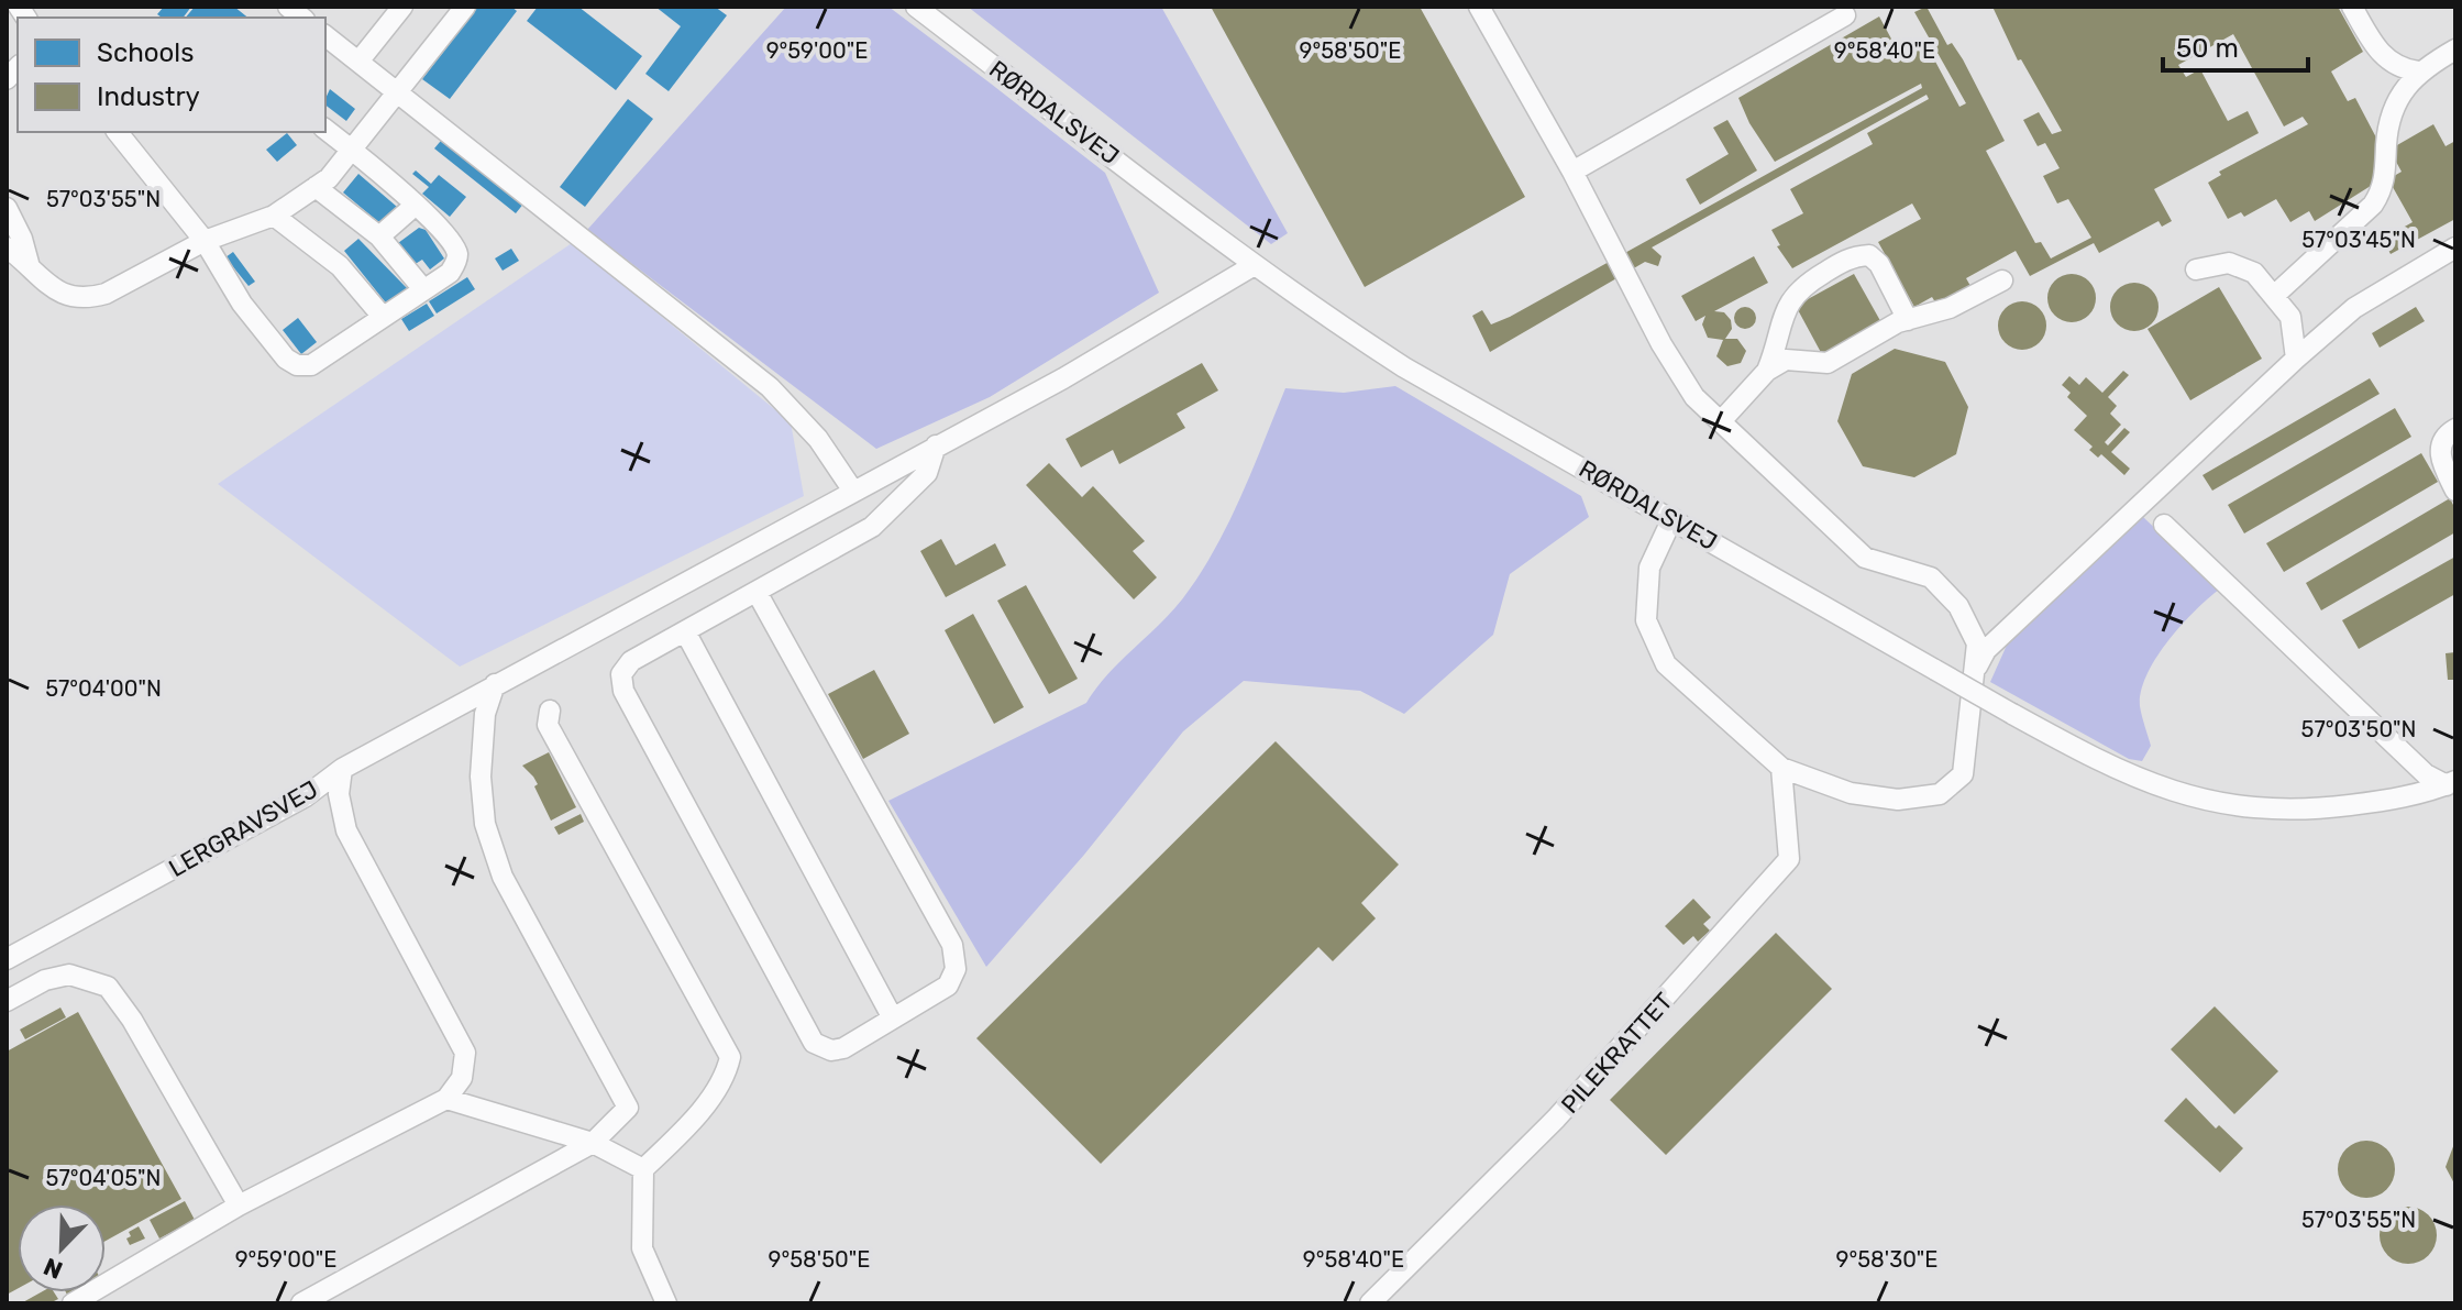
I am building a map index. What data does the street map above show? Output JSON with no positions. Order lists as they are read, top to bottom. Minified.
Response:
{"streets":{"street":["RØRDALSVEJ","LERGRAVSVEJ","PILEKRATTET"]},"legend":["Schools","Industry"],"scale_bar":"50 m","north":"bottom left","coordinates":["9°58'40\"E","9°59'00\"E","9°58'50\"E","57°03'55\"N","57°03'45\"N","57°04'00\"N","57°03'50\"N","57°04'05\"N","9°58'30\"E"]}
